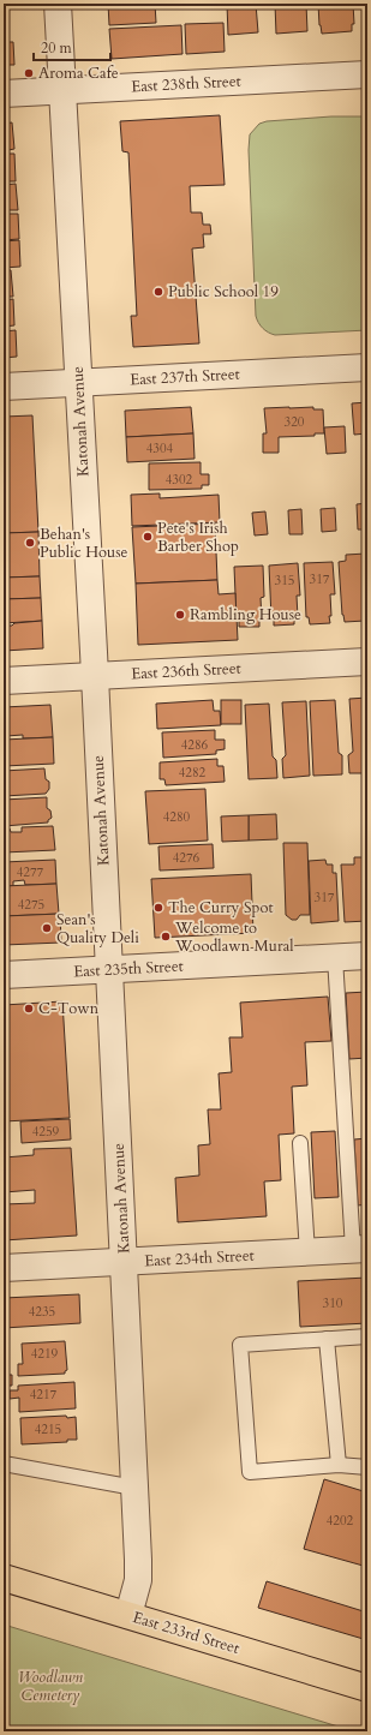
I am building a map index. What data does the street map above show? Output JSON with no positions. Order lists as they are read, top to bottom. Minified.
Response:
{"streets":{"main road":["East 233rd Street"],"street":["East 238th Street","East 237th Street","Katonah Avenue","East 236th Street","East 235th Street","East 234th Street"]},"crossings":[["East 238th Street","Katonah Avenue"],["East 237th Street","Katonah Avenue"],["Katonah Avenue","East 236th Street"],["Katonah Avenue","East 235th Street"],["Katonah Avenue","East 234th Street"],["Katonah Avenue","East 233rd Street"]],"parks":["Woodlawn Cemetery"],"places":["Aroma Cafe","Public School 19","Pete's Irish Barber Shop","Behan's Public House","Rambling House","The Curry Spot","Sean's Quality Deli","Welcome to Woodlawn Mural","C-Town"],"house_numbers":["320","4304","4302","317","315","4286","4282","4280","4276","4277","317","4275","4259","310","4235","4219","4217","4215","4202"],"scale_bar":"20 m"}
